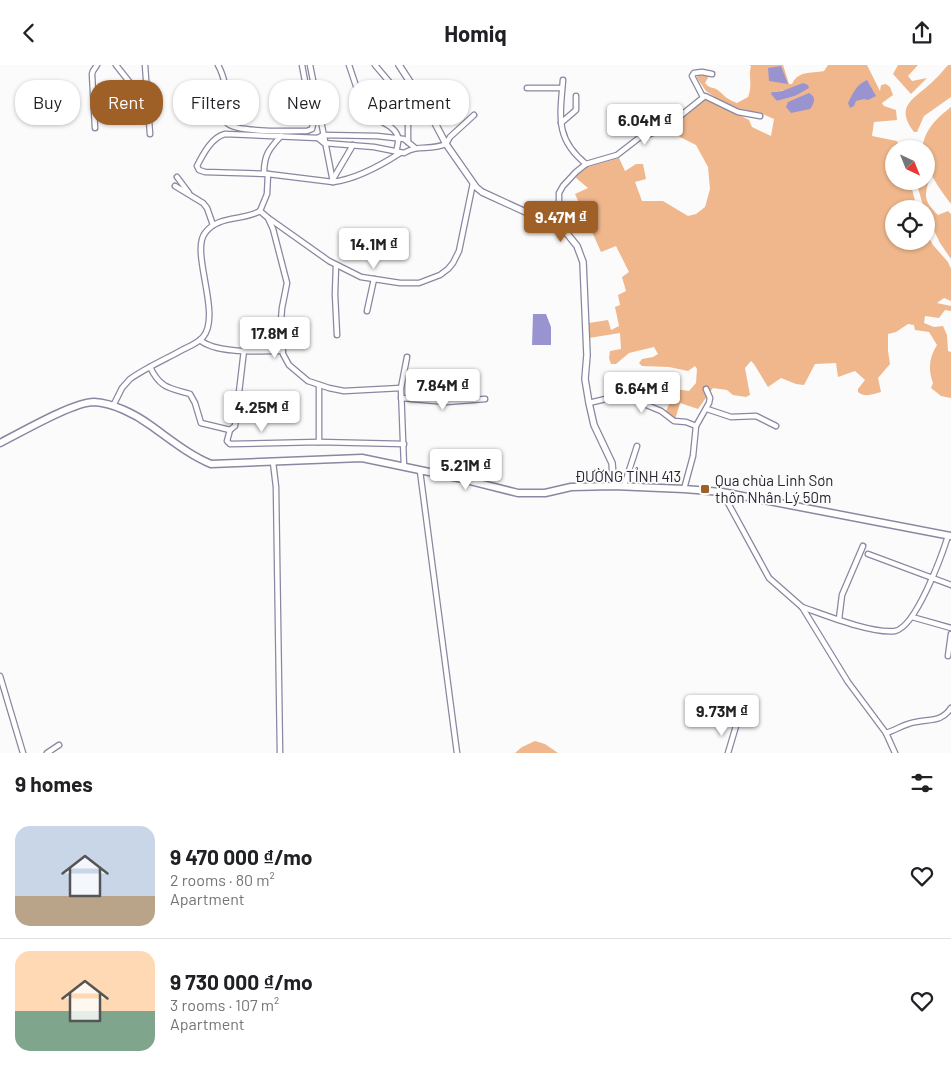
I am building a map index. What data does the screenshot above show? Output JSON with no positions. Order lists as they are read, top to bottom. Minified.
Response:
{"streets":{"main road":["ĐƯỜNG TỈNH 413"]},"places":{"transit":["Qua chùa Linh Sơn thôn Nhân Lý 50m"]},"north":"bottom right","page":{"header":"Homiq","chip":["Buy","Rent","Filters","New","Apartment"],"price":["6.04M ₫","9.47M ₫","14.1M ₫","17.8M ₫","7.84M ₫","6.64M ₫","4.25M ₫","5.21M ₫","9.73M ₫"],"heading":"9 homes","list":[{"name":"9 470 000 ₫/mo","note":"2 rooms · 80 m² · Apartment"},{"name":"9 730 000 ₫/mo","note":"3 rooms · 107 m² · Apartment"}]}}
